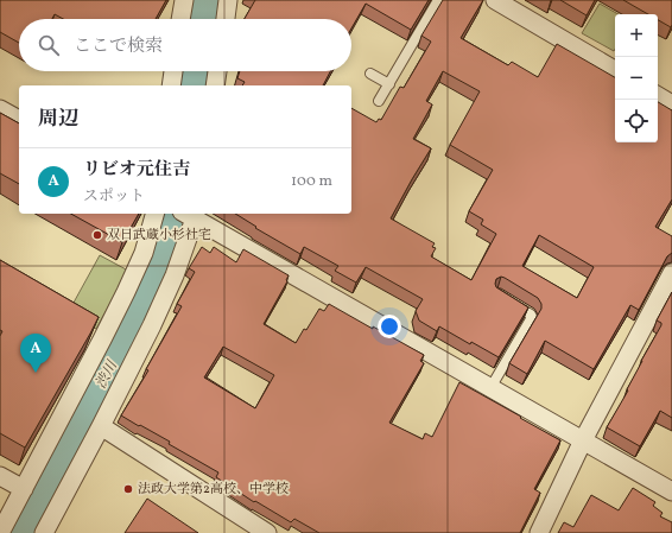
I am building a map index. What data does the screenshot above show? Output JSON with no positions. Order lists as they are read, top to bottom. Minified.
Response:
{"water":["渋川"],"places":["双日武蔵小杉社宅","法政大学第2高校、中学校"],"page":{"map_buttons":["+","−"],"search":"ここで検索","heading":"周辺","list":[{"mark":"A","name":"リビオ元住吉","note":"スポット","value":"100 m"}],"pins":"A"}}
